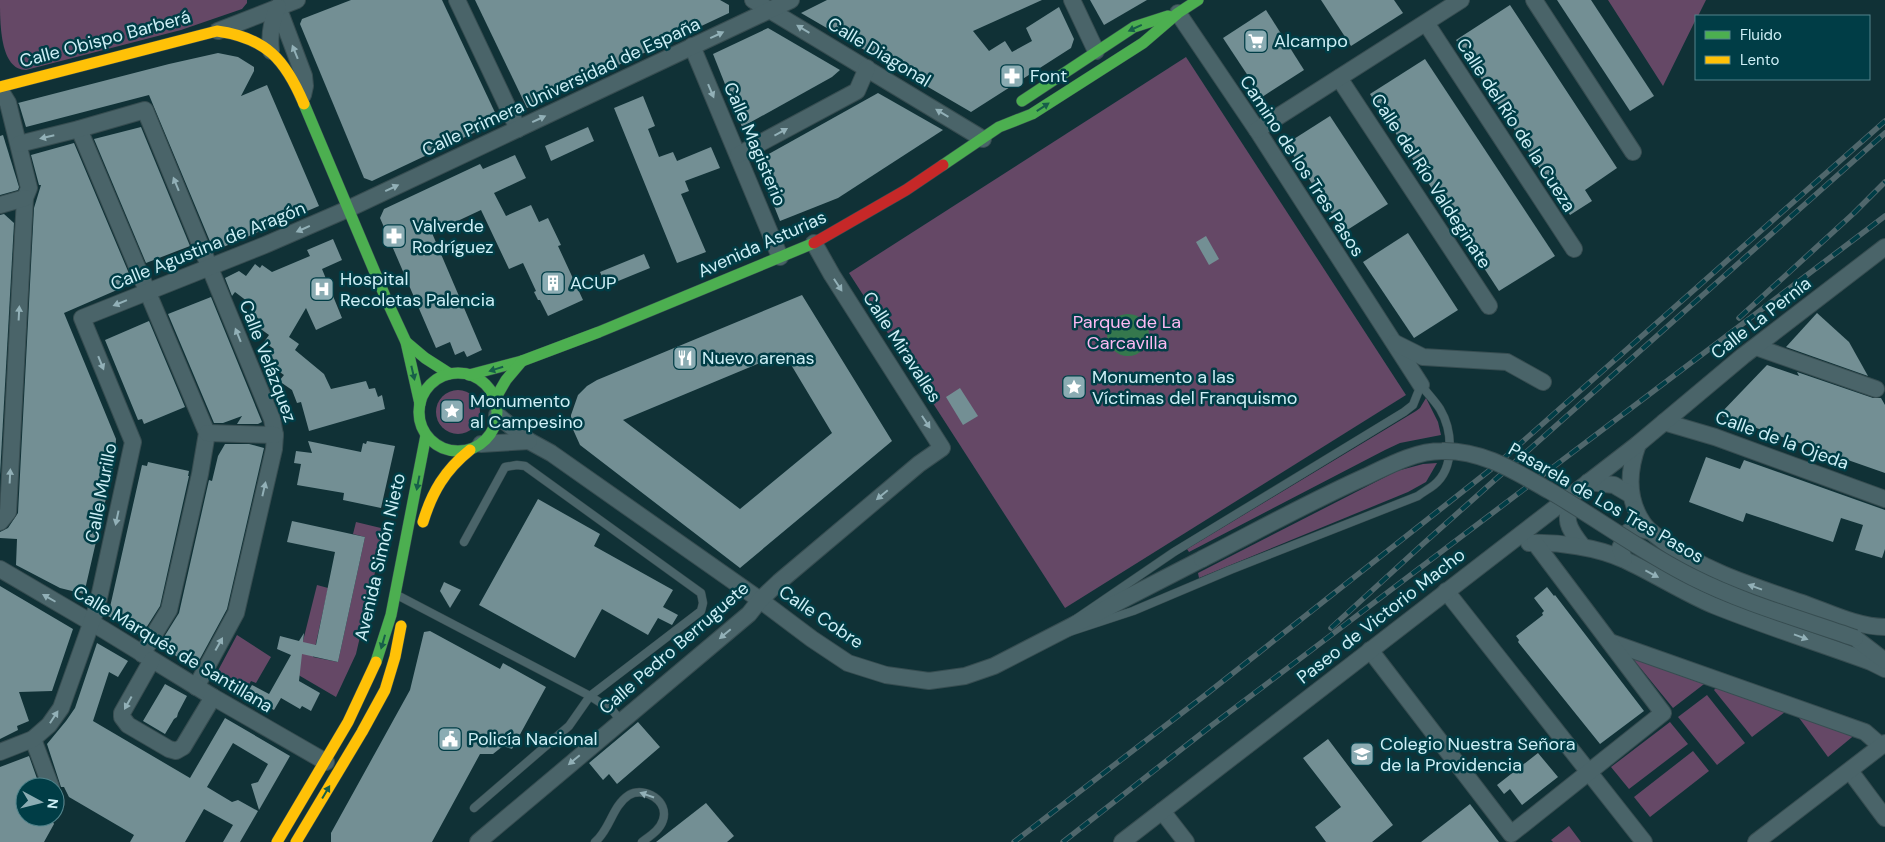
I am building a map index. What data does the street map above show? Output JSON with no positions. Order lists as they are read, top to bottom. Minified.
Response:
{"streets":{"main road":["Calle Obispo Barberá","Avenida Asturias","Avenida Simón Nieto"],"street":["Calle Diagonal","Calle Primera Universidad de España","Calle del Río de la Cueza","Calle Magisterio","Camino de los Tres Pasos","Calle del Río Valdeginate","Calle Agustina de Aragón","Calle La Pernía","Calle Miravalles","Calle Velázquez","Calle de la Ojeda","Calle Murillo","Pasarela de Los Tres Pasos","Paseo de Victorio Macho","Calle Cobre","Calle Pedro Berruguete","Calle Marqués de Santillana"]},"crossings":[["Calle Diagonal","Calle Primera Universidad de España"],["Calle Diagonal","Avenida Asturias"],["Calle Primera Universidad de España","Calle Magisterio"],["Calle Primera Universidad de España","Calle Agustina de Aragón"],["Calle Magisterio","Avenida Asturias"],["Camino de los Tres Pasos","Avenida Asturias"],["Avenida Asturias","Calle Miravalles"],["Avenida Asturias","Avenida Simón Nieto"],["Avenida Asturias","Calle Cobre"],["Calle Agustina de Aragón","Calle Velázquez"],["Calle Agustina de Aragón","Calle Murillo"],["Calle La Pernía","Calle de la Ojeda"],["Calle La Pernía","Paseo de Victorio Macho"],["Calle Miravalles","Calle Pedro Berruguete"],["Calle Velázquez","Calle Marqués de Santillana"],["Calle de la Ojeda","Paseo de Victorio Macho"],["Calle Murillo","Calle Marqués de Santillana"],["Pasarela de Los Tres Pasos","Calle Cobre"],["Avenida Simón Nieto","Calle Cobre"],["Avenida Simón Nieto","Calle Marqués de Santillana"],["Calle Cobre","Calle Pedro Berruguete"]],"one_way":["Calle Diagonal","Calle Primera Universidad de España","Calle Magisterio","Calle Agustina de Aragón","Calle Miravalles","Calle Pedro Berruguete"],"parks":["Parque de La Carcavilla"],"places":{"supermarket":["Alcampo"],"pharmacy":["Font","Valverde Rodríguez"],"building":["ACUP"],"hospital":["Hospital Recoletas Palencia"],"restaurant":["Nuevo arenas"],"place":["Monumento a las Víctimas del Franquismo","Monumento al Campesino"],"public building":["Policía Nacional"],"school or university":["Colegio Nuestra Señora de la Providencia"]},"legend":["Fluido","Lento"],"north":"right"}
